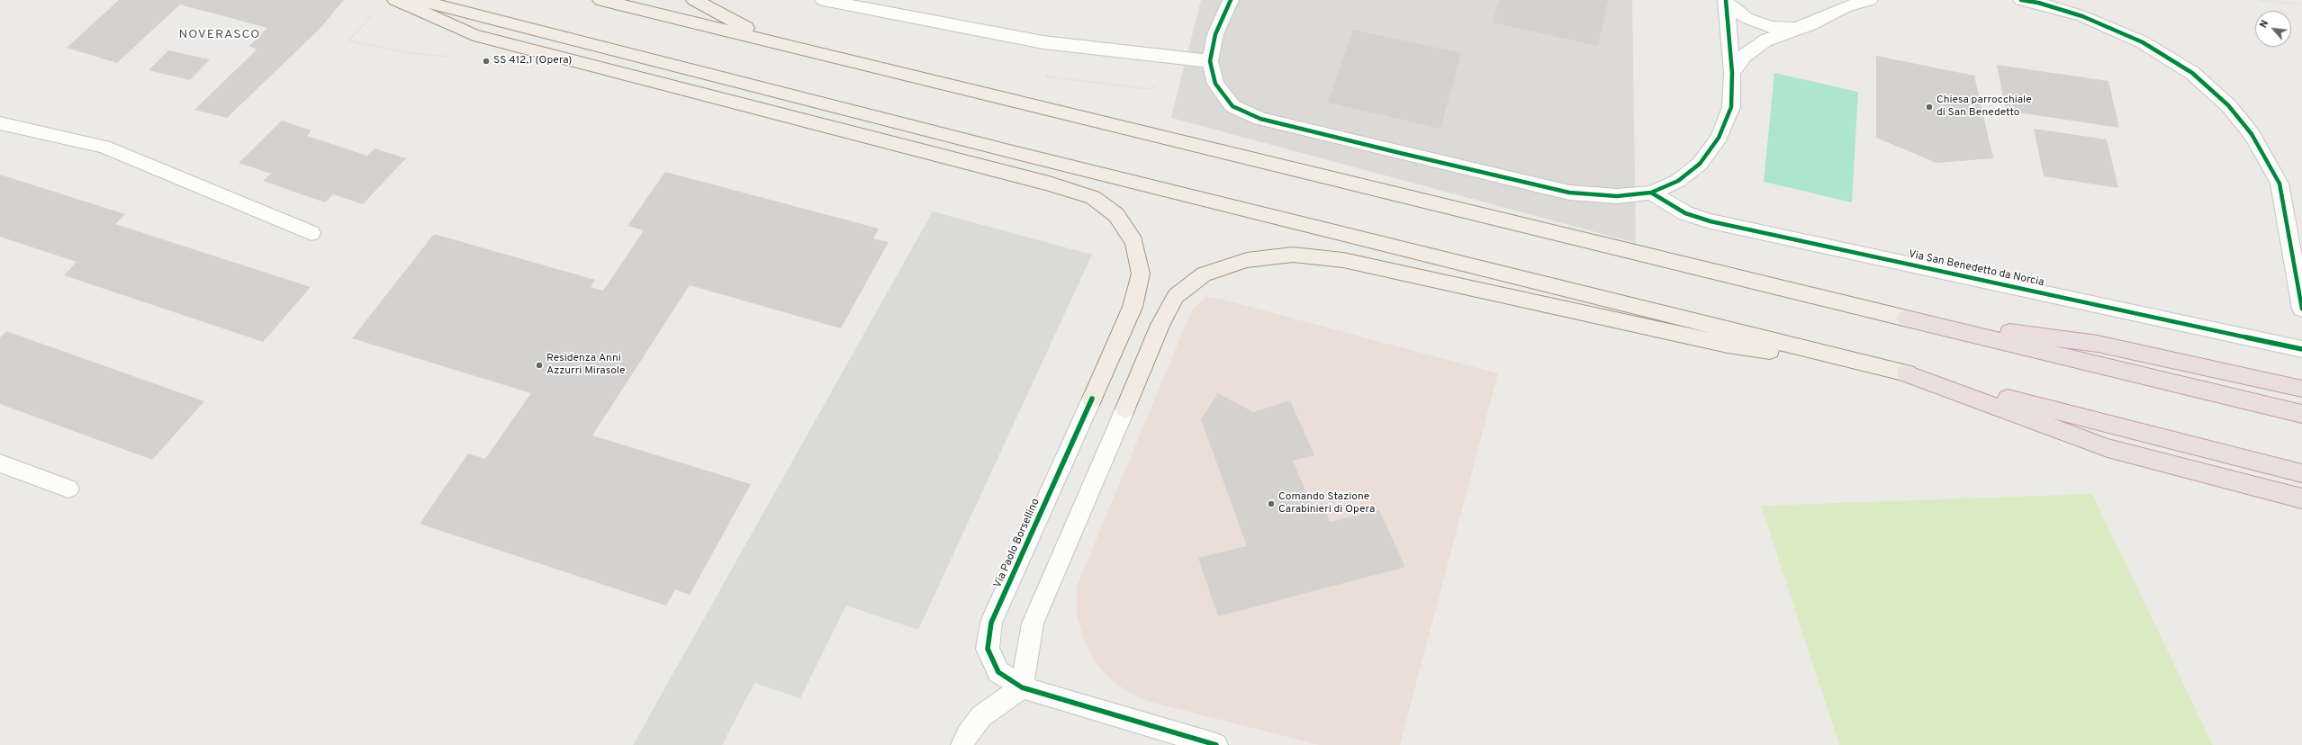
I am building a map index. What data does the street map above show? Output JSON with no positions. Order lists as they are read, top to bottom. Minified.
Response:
{"streets":{"street":["Via San Benedetto da Norcia","Via Paolo Borsellino"]},"districts":["NOVERASCO"],"places":["SS 412,1 (Opera)","Chiesa parrocchiale di San Benedetto","Residenza Anni Azzurri Mirasole","Comando Stazione Carabinieri di Opera"],"north":"top left"}
